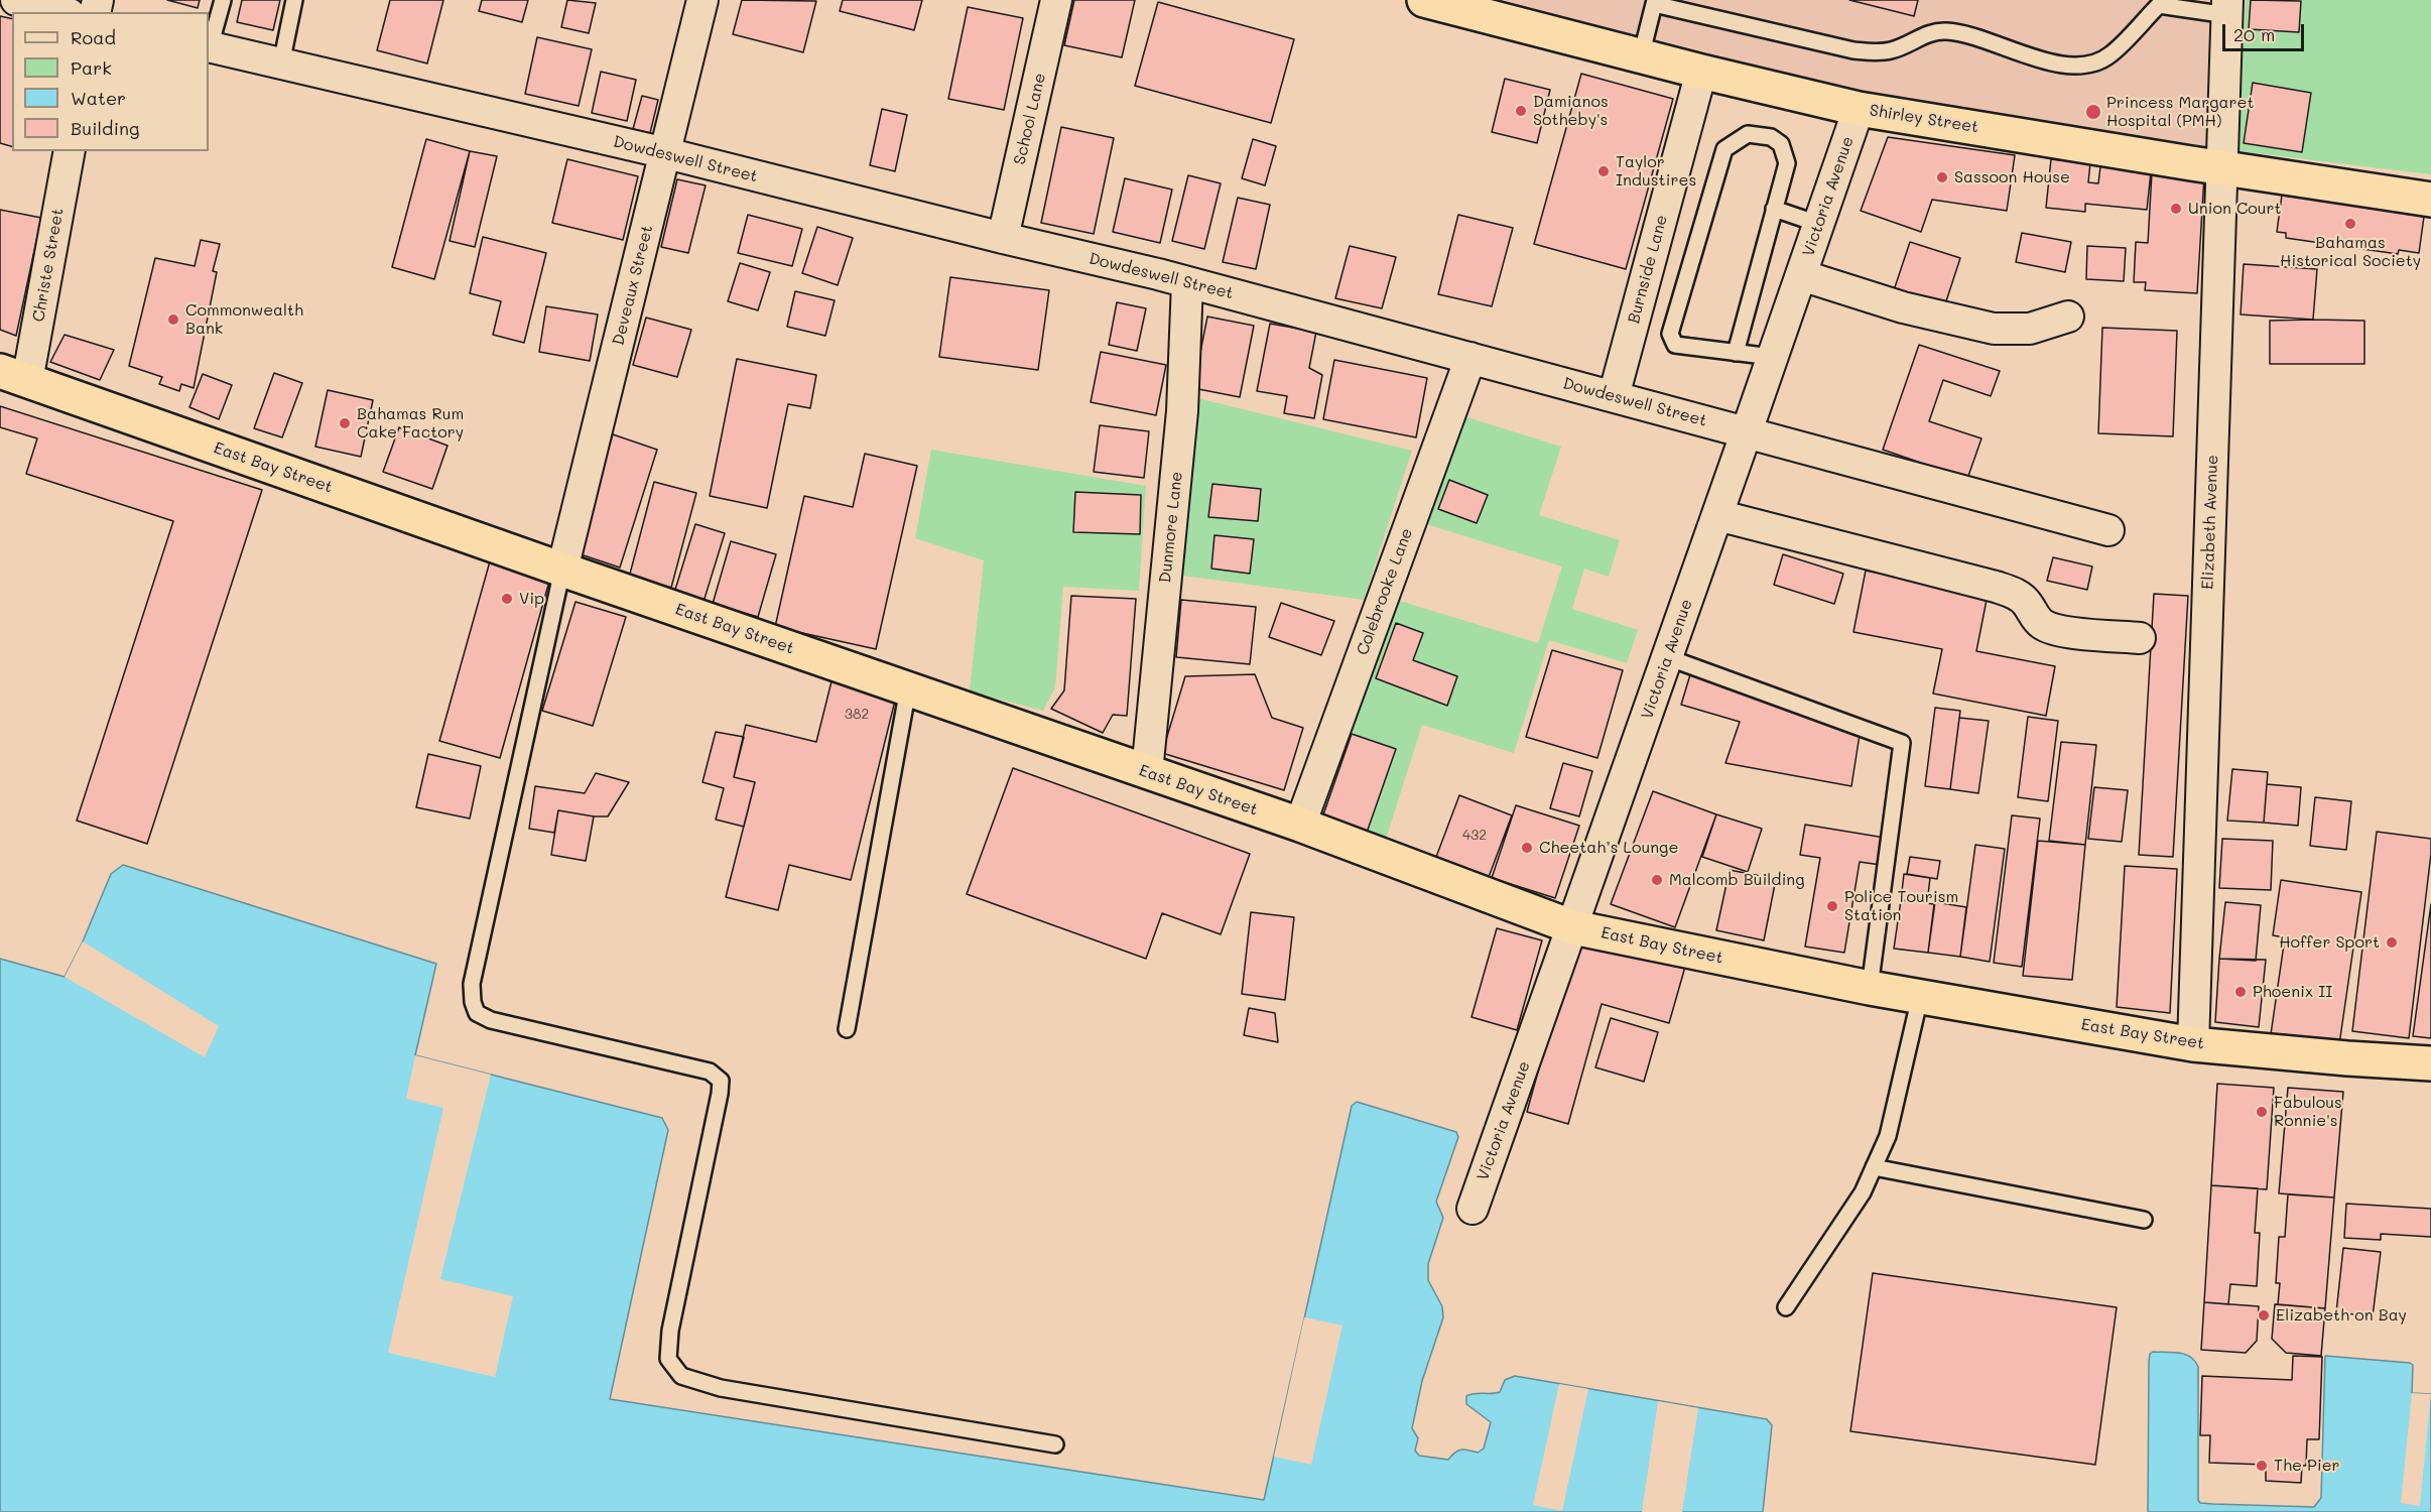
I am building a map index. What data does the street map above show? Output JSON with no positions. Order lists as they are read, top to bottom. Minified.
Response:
{"streets":{"highway":["Shirley Street","East Bay Street"],"street":["School Lane","Dowdeswell Street","Victoria Avenue","Christe Street","Burnside Lane","Deveaux Street","Elizabeth Avenue","Dunmore Lane","Colebrooke Lane"]},"crossings":[["School Lane","Dowdeswell Street"],["Shirley Street","Victoria Avenue"],["Shirley Street","Burnside Lane"],["Shirley Street","Elizabeth Avenue"],["Dowdeswell Street","Victoria Avenue"],["Dowdeswell Street","Burnside Lane"],["Dowdeswell Street","Deveaux Street"],["Dowdeswell Street","Dunmore Lane"],["Dowdeswell Street","Colebrooke Lane"],["Victoria Avenue","East Bay Street"],["Christe Street","East Bay Street"],["Deveaux Street","East Bay Street"],["East Bay Street","Elizabeth Avenue"],["East Bay Street","Dunmore Lane"],["East Bay Street","Colebrooke Lane"]],"places":["Damianos Sotheby's","Princess Margaret Hospital (PMH)","Taylor Industires","Sassoon House","Union Court","Bahamas Historical Society","Commonwealth Bank","Bahamas Rum Cake Factory","Vip","Cheetah’s Lounge","Malcomb Building","Police Tourism Station","Hoffer Sport","Phoenix II","Fabulous Ronnie's","Elizabeth on Bay","The Pier"],"house_numbers":["382","432"],"legend":["Road","Park","Water","Building"],"scale_bar":"20 m"}
